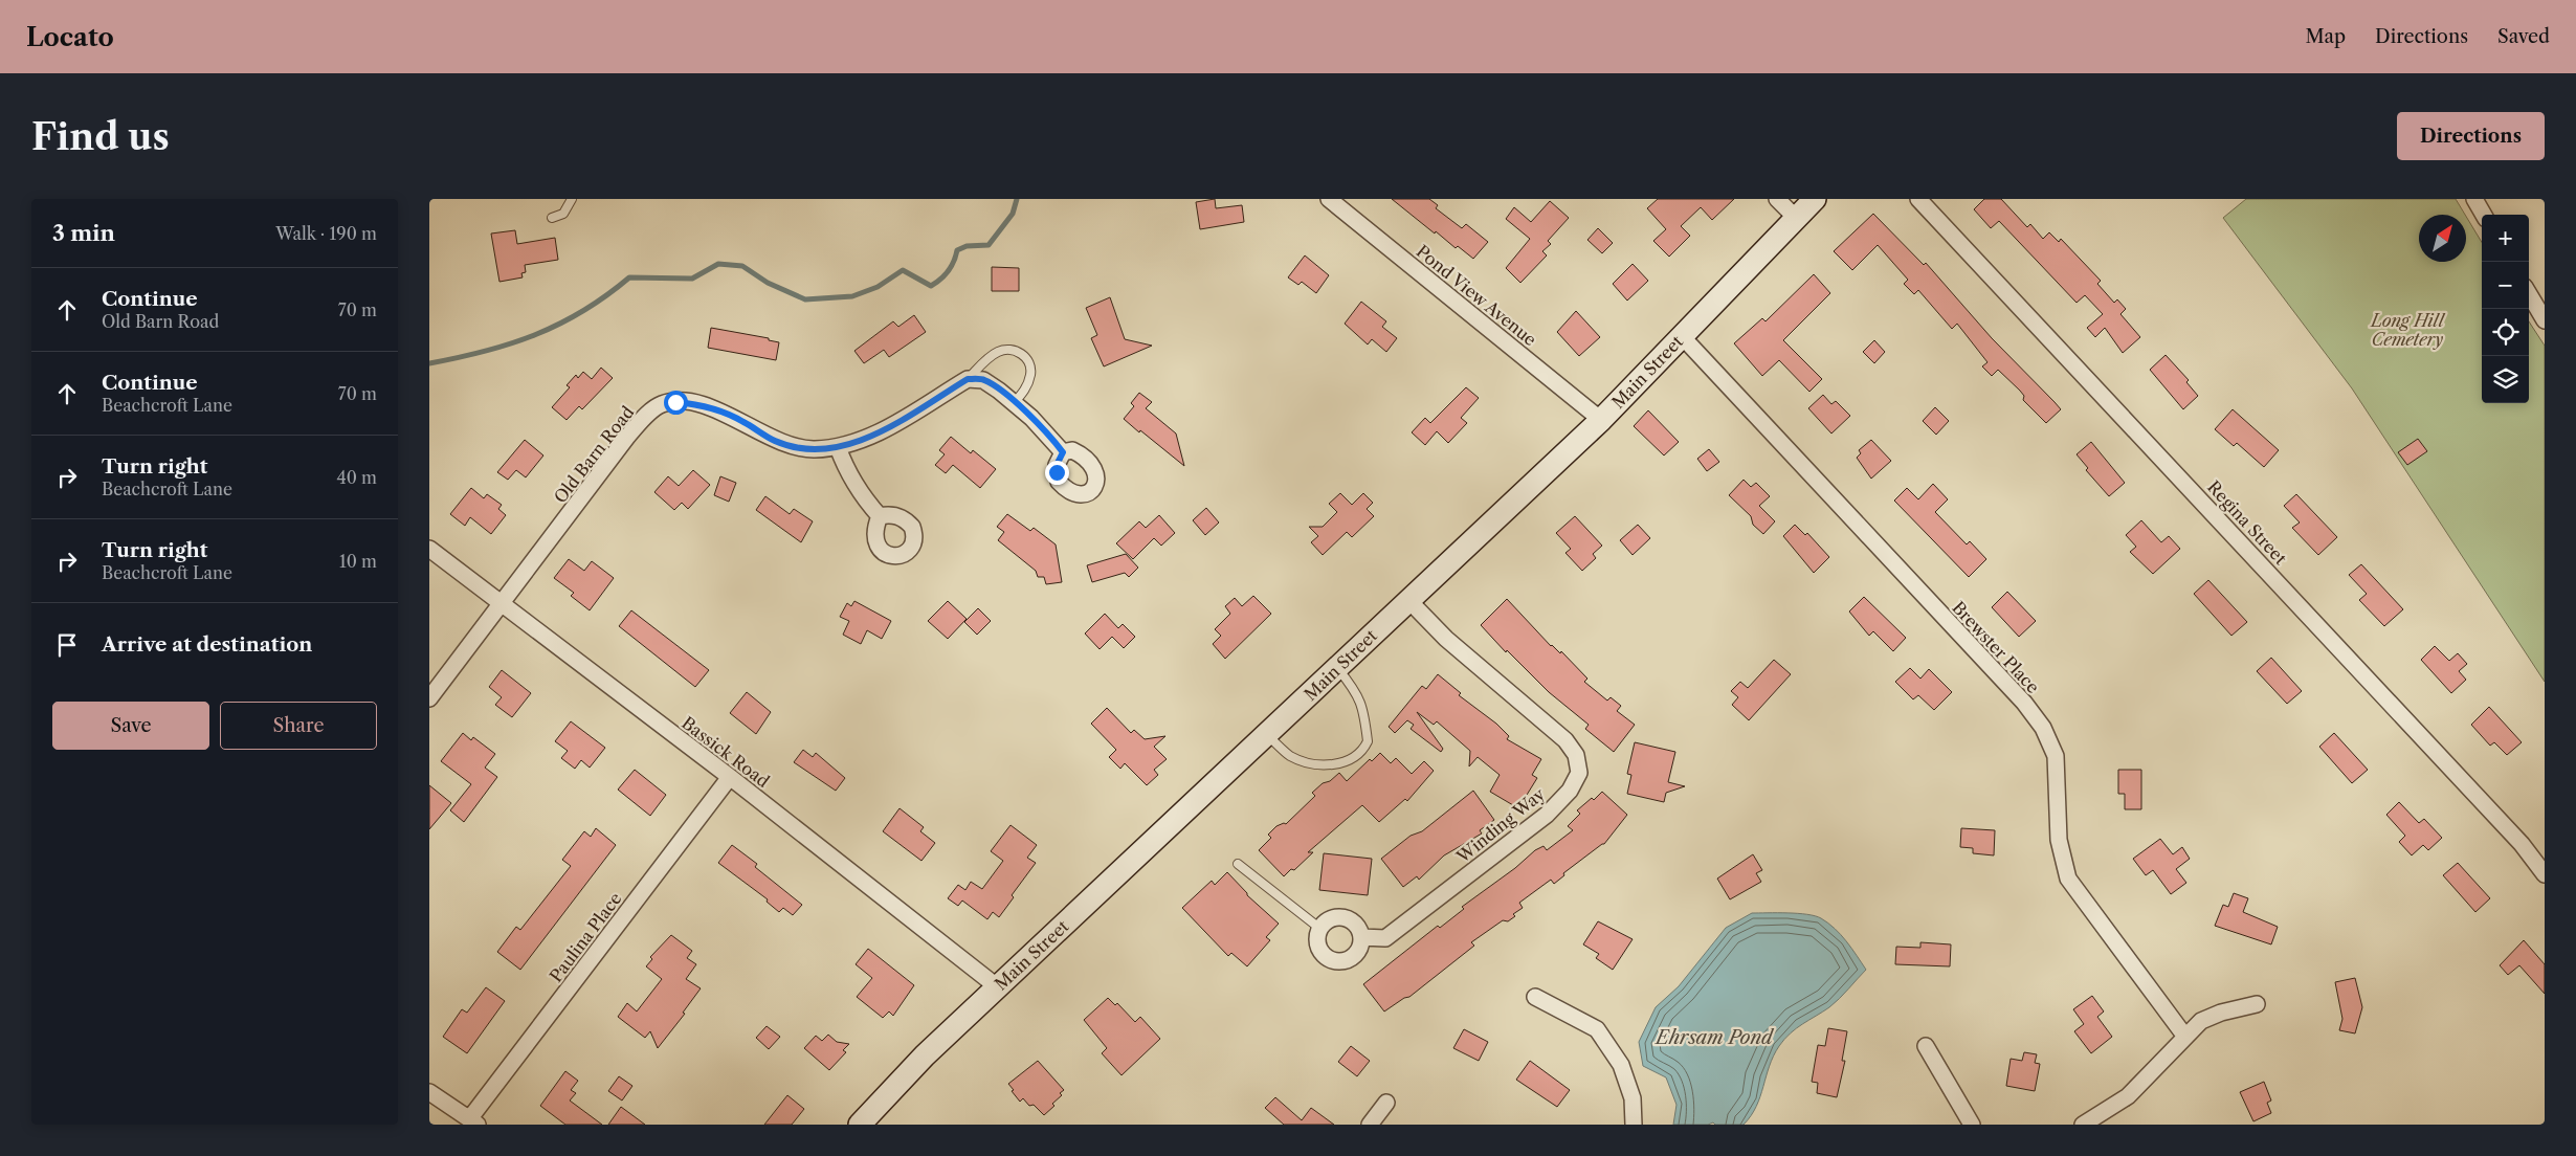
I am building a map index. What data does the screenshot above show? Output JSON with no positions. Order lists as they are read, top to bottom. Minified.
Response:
{"streets":{"main road":["Main Street"],"street":["Pond View Avenue","Old Barn Road","Regina Street","Brewster Place","Bassick Road","Winding Way","Paulina Place"]},"crossings":[["Pond View Avenue","Main Street"],["Main Street","Brewster Place"],["Main Street","Bassick Road"],["Main Street","Winding Way"],["Old Barn Road","Bassick Road"],["Bassick Road","Paulina Place"]],"water":["Ehrsam Pond"],"parks":["Long Hill Cemetery"],"north":"top right","page":{"header":"Locato","nav":["Map","Directions","Saved"],"buttons":["Directions",["Save","Share"]],"title":"Find us","heading":["3 min","Walk · 190 m"],"map_buttons":["+","−"],"list":[["Continue","Old Barn Road","70 m"],["Continue","Beachcroft Lane","70 m"],["Turn right","Beachcroft Lane","40 m"],["Turn right","Beachcroft Lane","10 m"],"Arrive at destination"]}}
